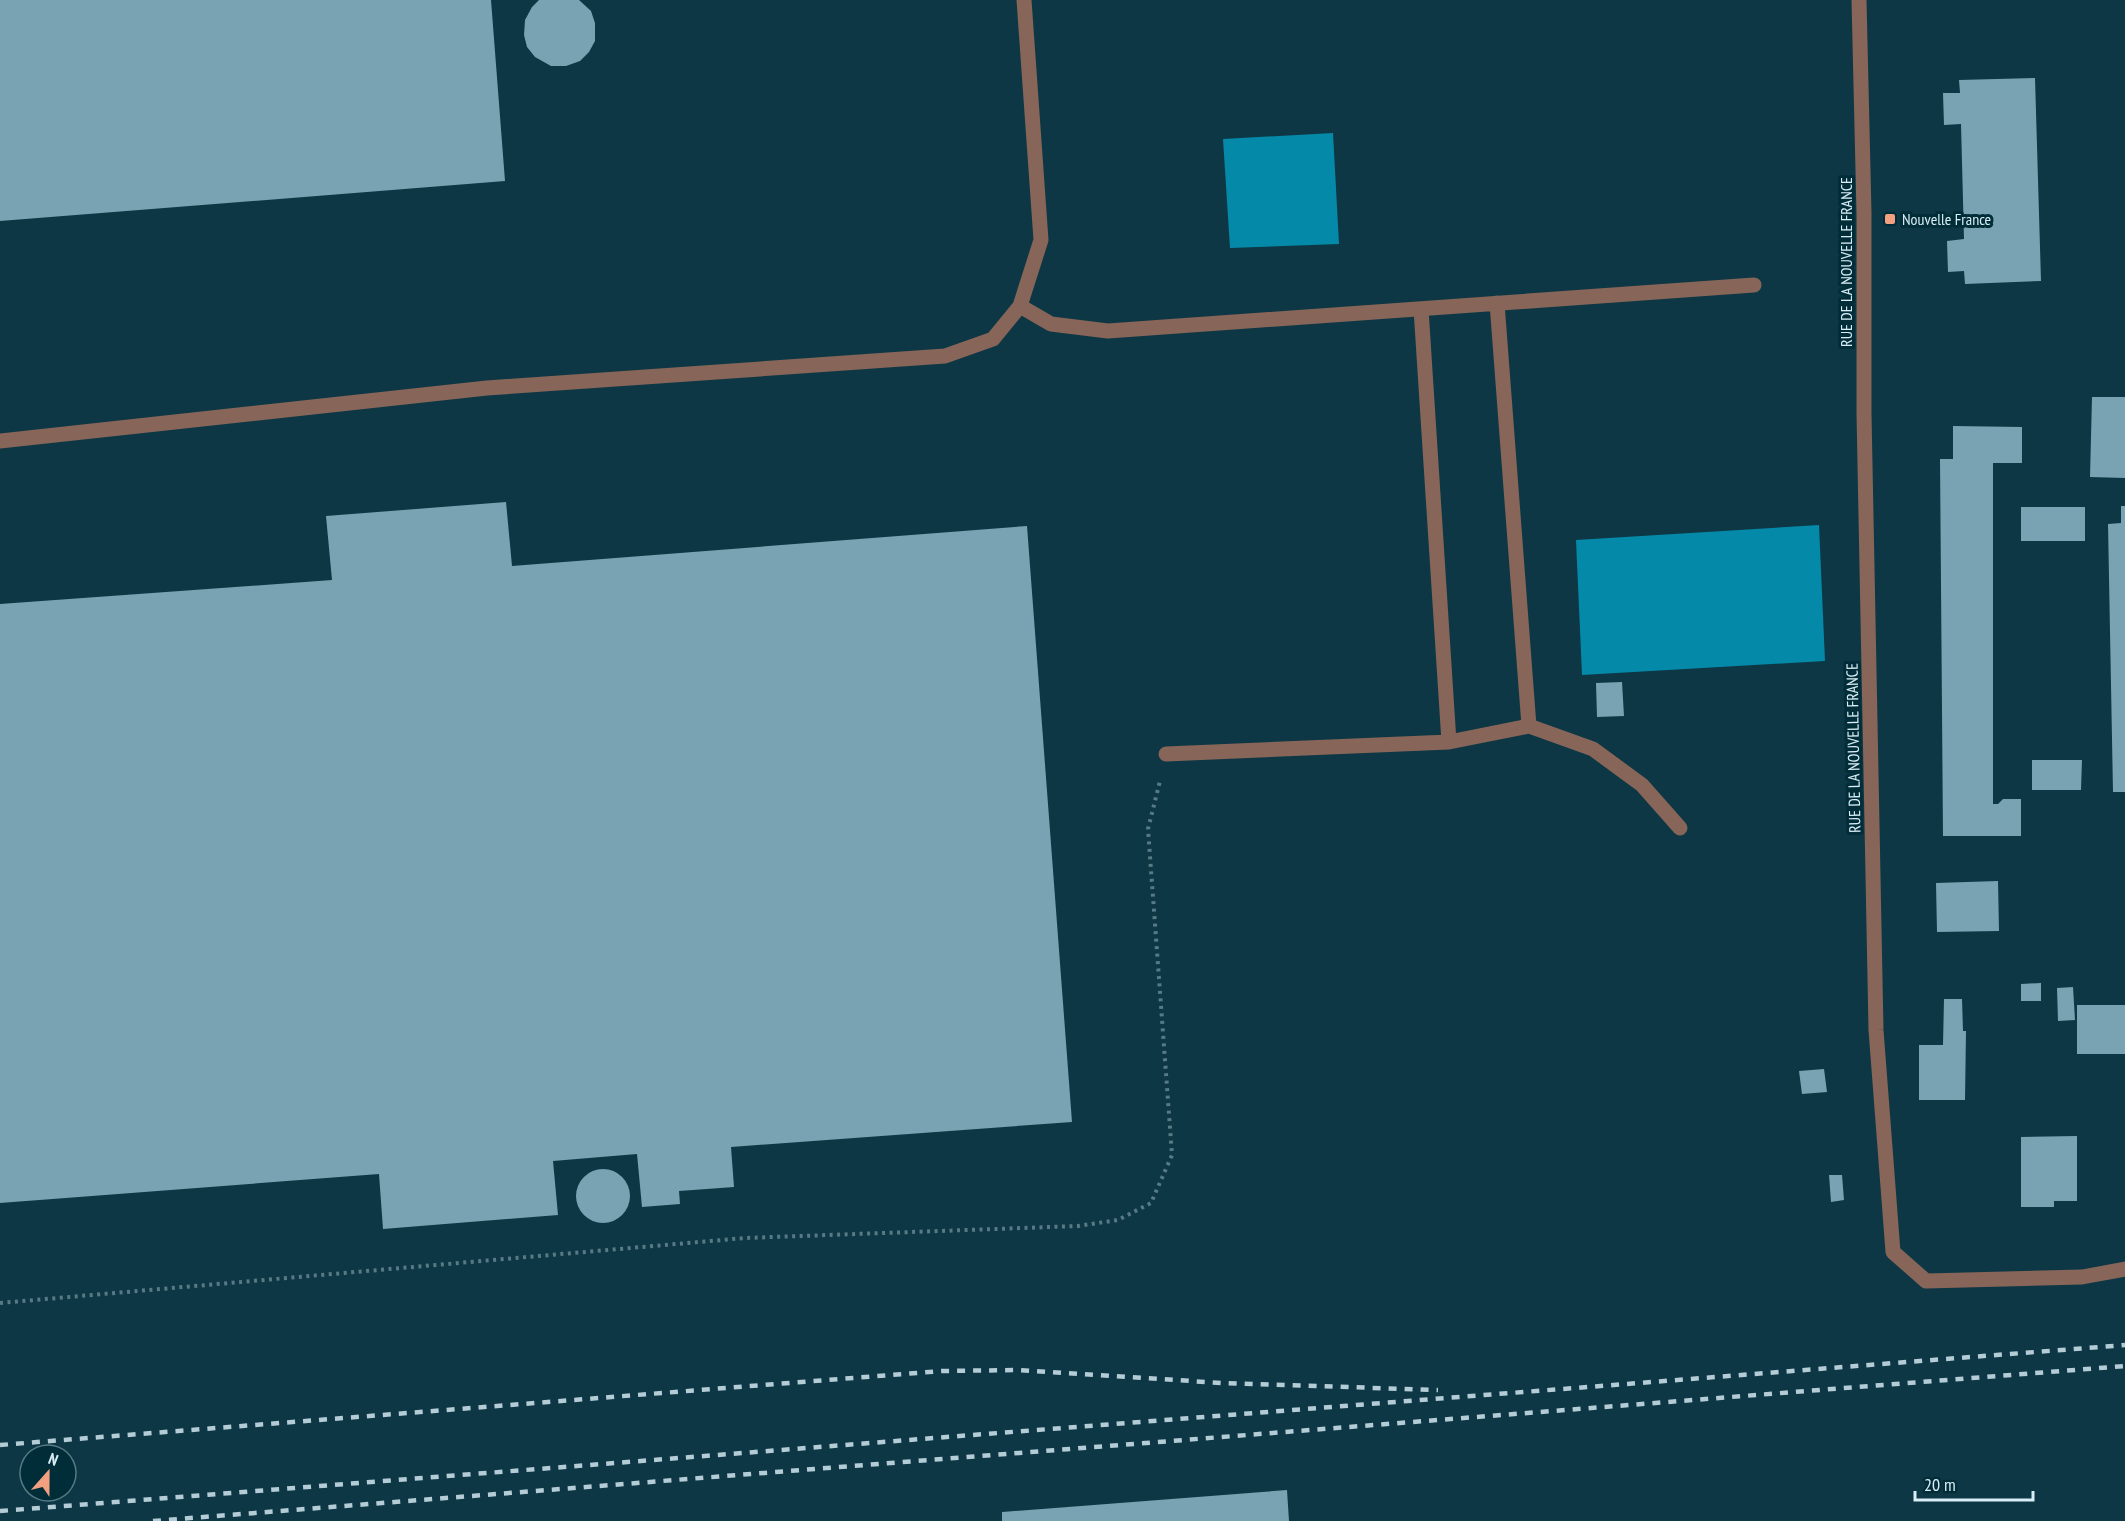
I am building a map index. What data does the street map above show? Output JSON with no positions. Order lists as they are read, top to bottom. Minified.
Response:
{"streets":{"street":["RUE DE LA NOUVELLE FRANCE"]},"places":{"transit":["Nouvelle France"]},"scale_bar":"20 m","north":"top"}
